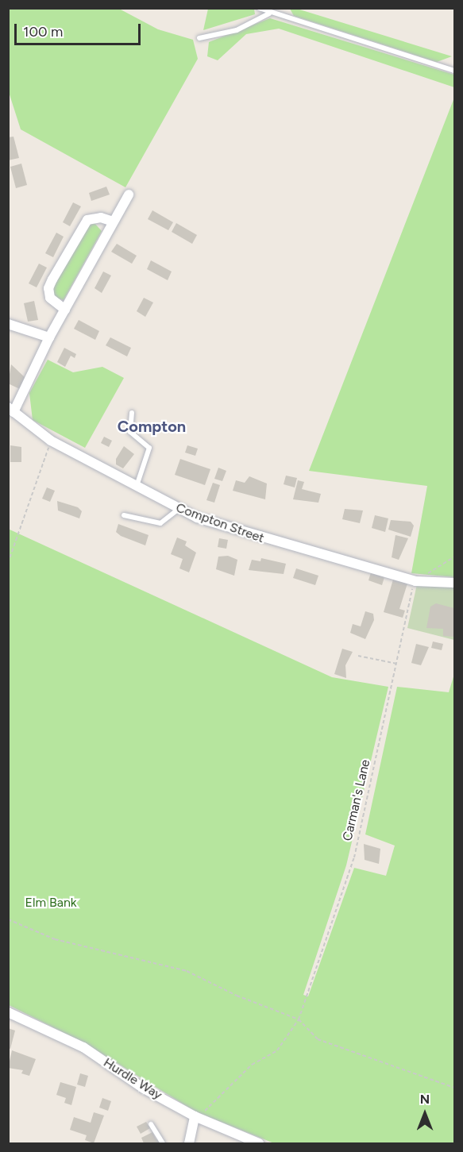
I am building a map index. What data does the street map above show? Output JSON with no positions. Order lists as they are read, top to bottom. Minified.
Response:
{"streets":{"street":["Compton Street","Hurdle Way"],"path":["Carman's Lane"]},"crossings":[["Compton Street","Carman's Lane"],["Carman's Lane","Hurdle Way"]],"districts":["Compton"],"parks":["Elm Bank"],"scale_bar":"100 m","north":"top"}
